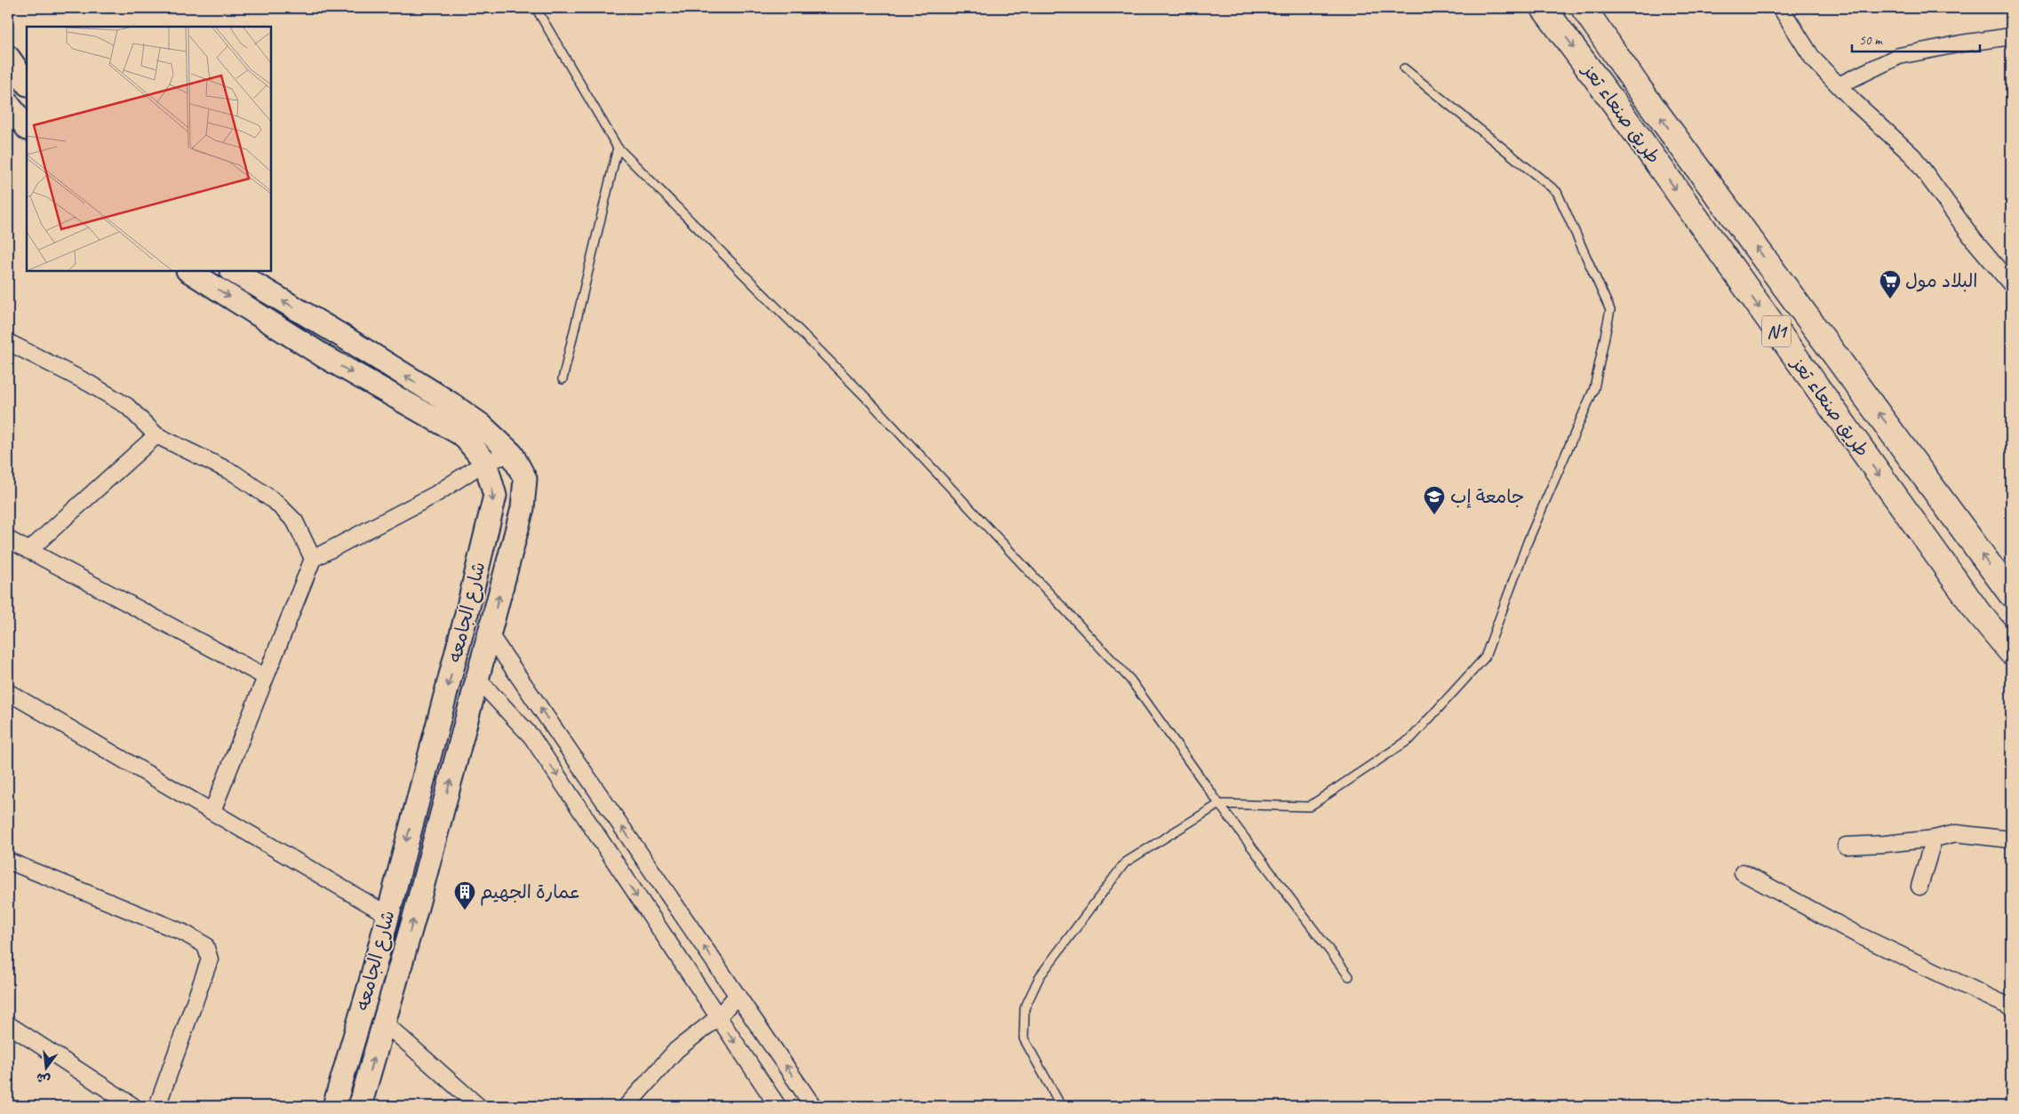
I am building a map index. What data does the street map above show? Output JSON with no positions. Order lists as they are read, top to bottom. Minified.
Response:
{"streets":{"highway":["طريق صنعاء تعز","N1"],"street":["شارع الجامعه"]},"places":{"supermarket":["البلاد مول"],"school or university":["جامعة إب"],"building":["عمارة الجهيم"]},"scale_bar":"50 m","north":"bottom"}
